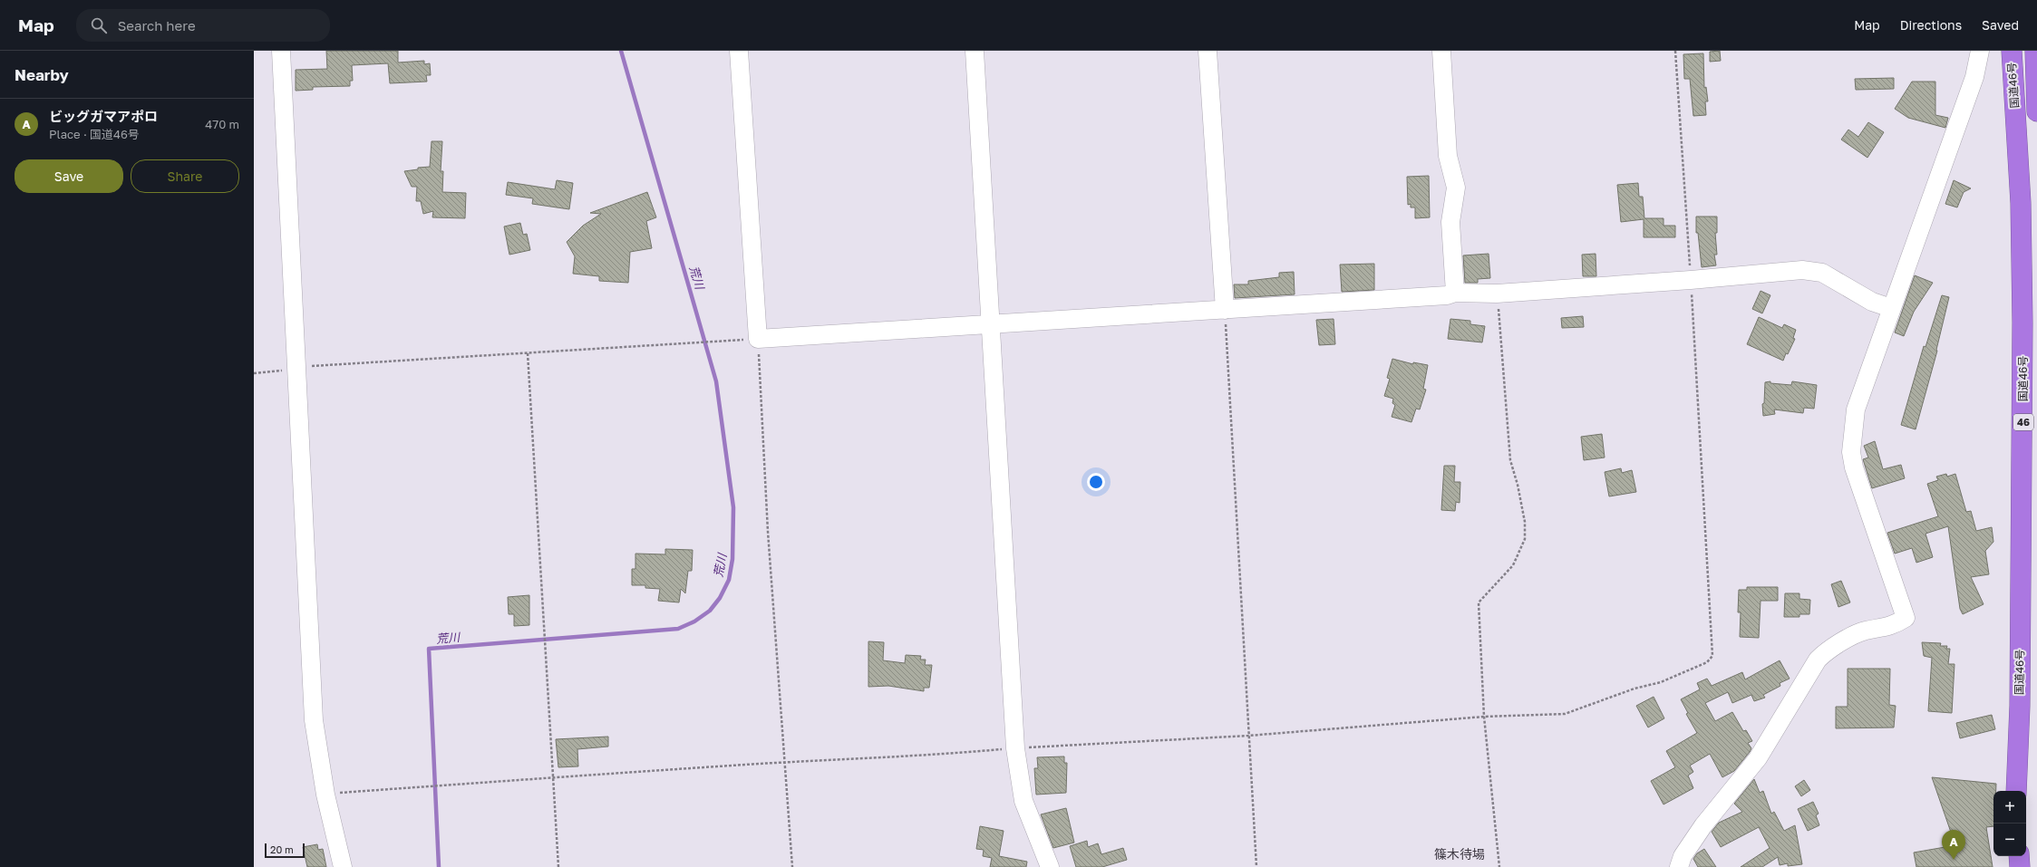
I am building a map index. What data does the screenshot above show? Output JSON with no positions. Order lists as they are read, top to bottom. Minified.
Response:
{"streets":{"highway":["国道46号","46"]},"districts":["篠木待場"],"water":["荒川"],"scale_bar":"20 m","page":{"header":"Map","search":"Search here","nav":["Map","Directions","Saved"],"heading":"Nearby","list":[{"mark":"A","name":"ビッグガマアポロ","note":"Place · 国道46号","value":"470 m"}],"buttons":["Save","Share"],"map_buttons":["+","−"],"pins":"A","scale":"20 m"}}
